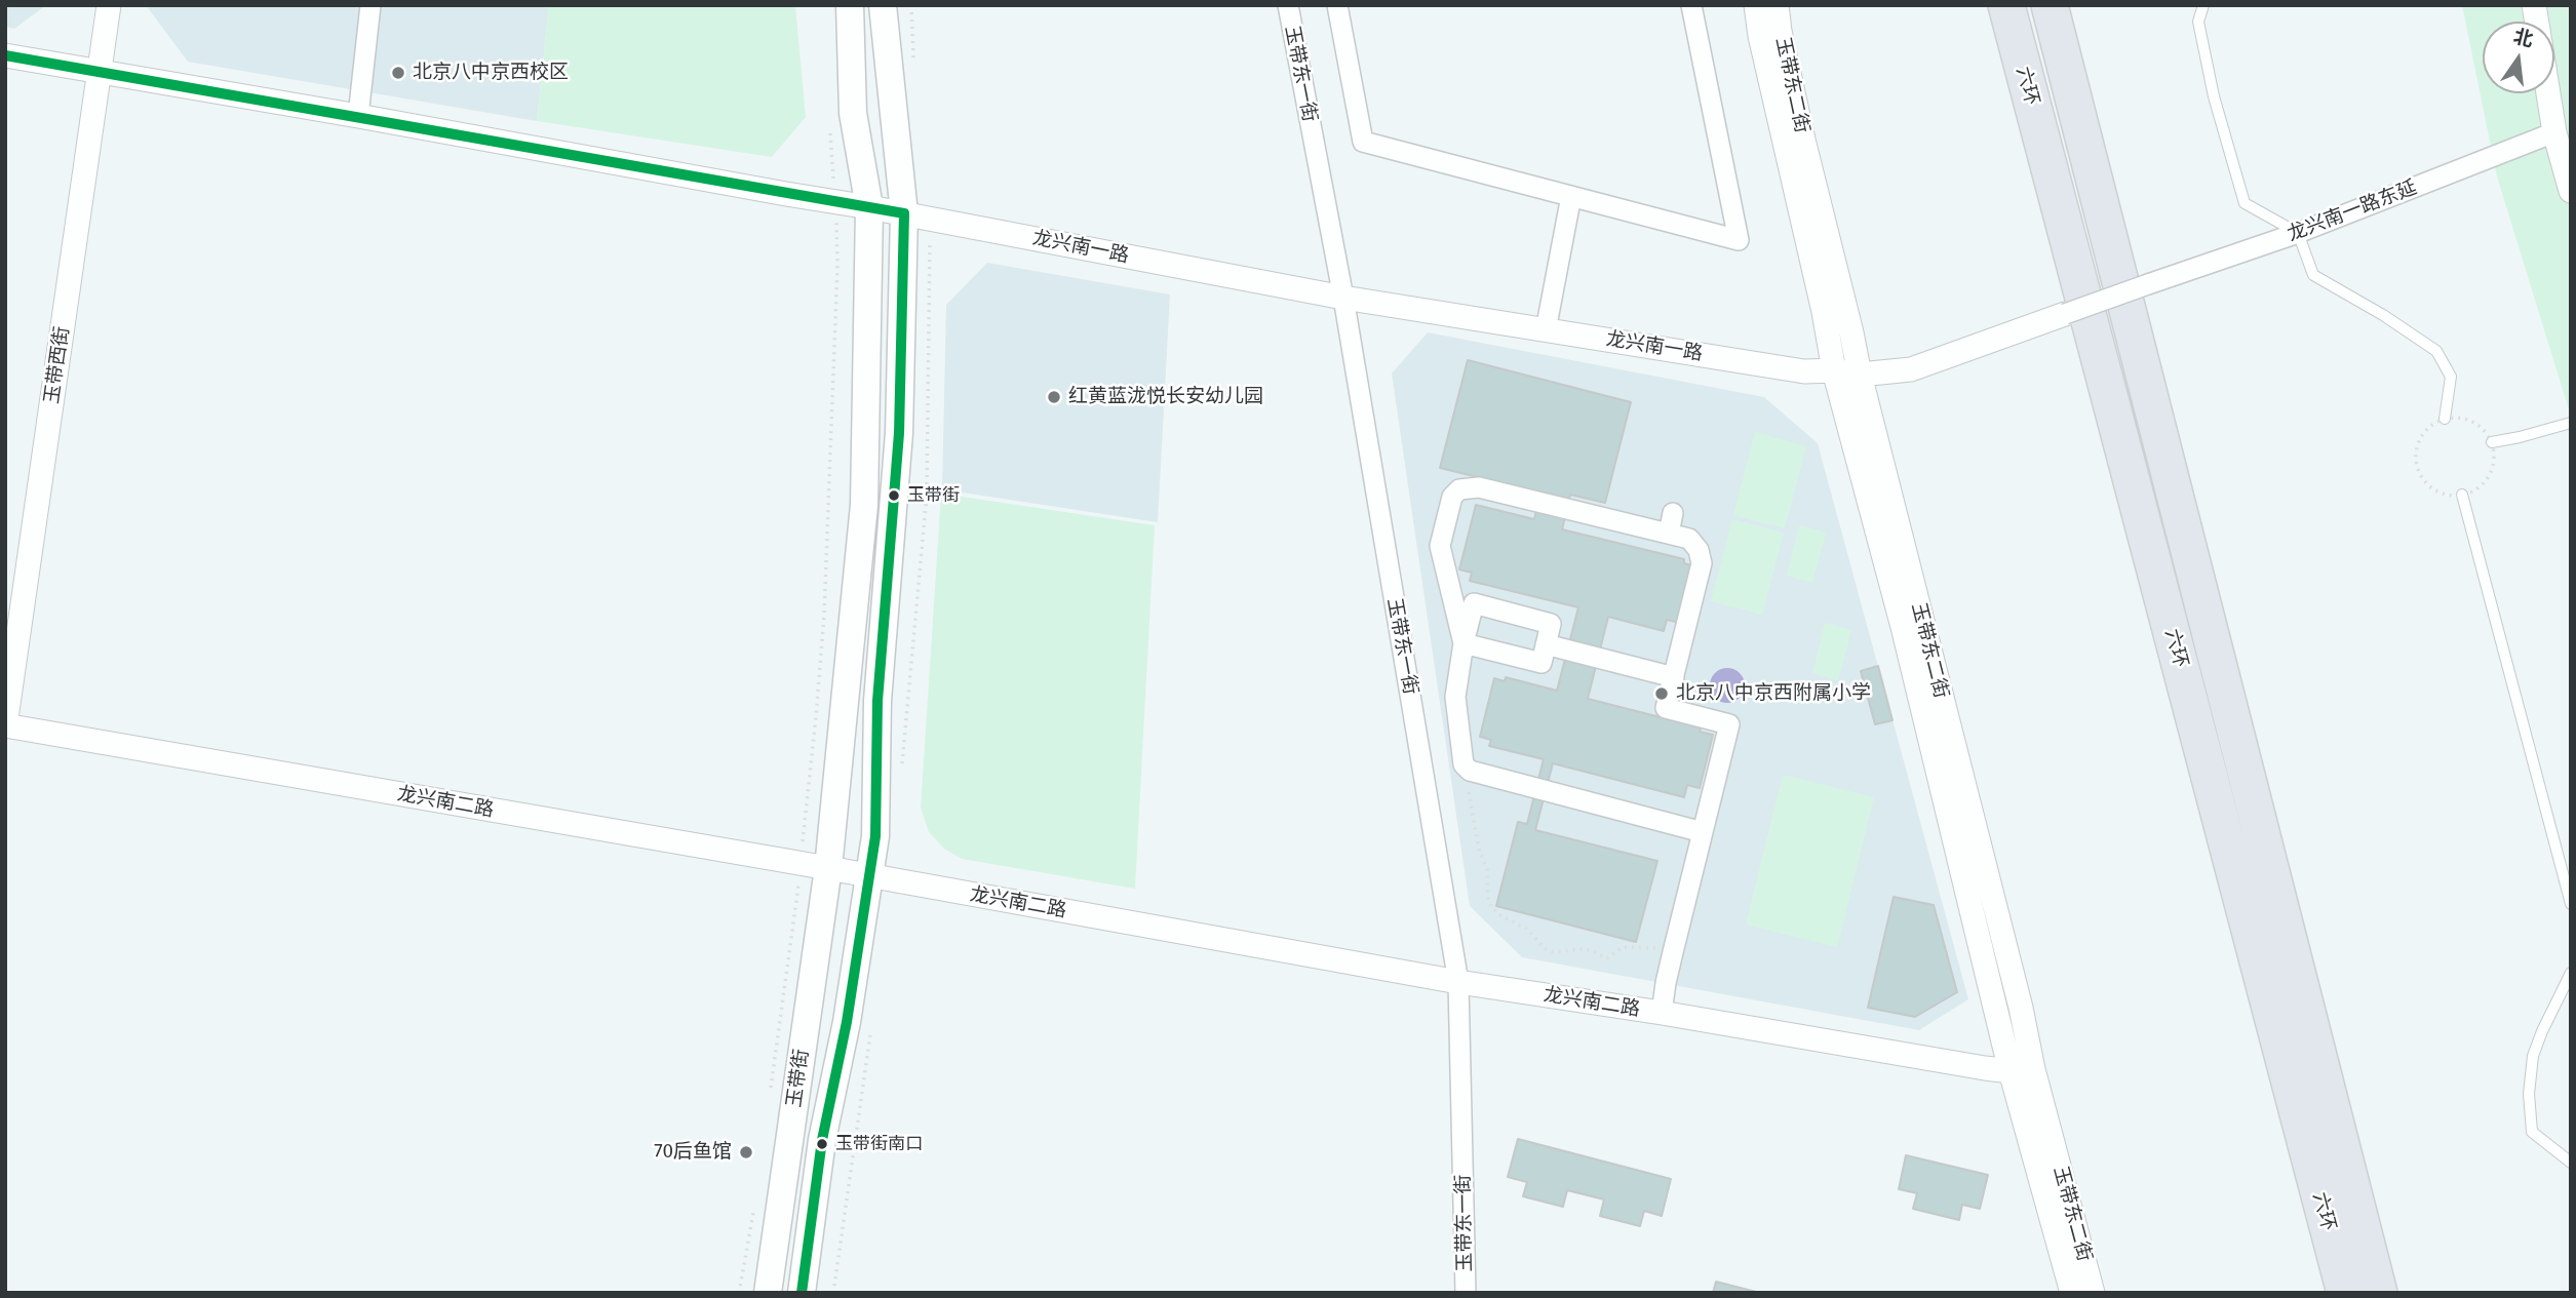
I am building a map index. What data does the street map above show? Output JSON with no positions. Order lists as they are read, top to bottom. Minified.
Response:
{"streets":{"highway":["六环"],"main road":["玉带街"],"street":["玉带东一街","玉带东二街","龙兴南一路东延","龙兴南一路","玉带西街","龙兴南二路"]},"crossings":[["玉带东一街","龙兴南一路"],["玉带东一街","龙兴南二路"],["玉带东二街","龙兴南一路"],["玉带东二街","龙兴南二路"],["龙兴南一路东延","龙兴南一路"],["龙兴南一路","玉带西街"],["龙兴南一路","玉带街"],["玉带西街","龙兴南二路"],["龙兴南二路","玉带街"]],"places":["北京八中京西校区","红黄蓝泷悦长安幼儿园","玉带街","北京八中京西附属小学","玉带街南口","70后鱼馆"],"north":"top"}
